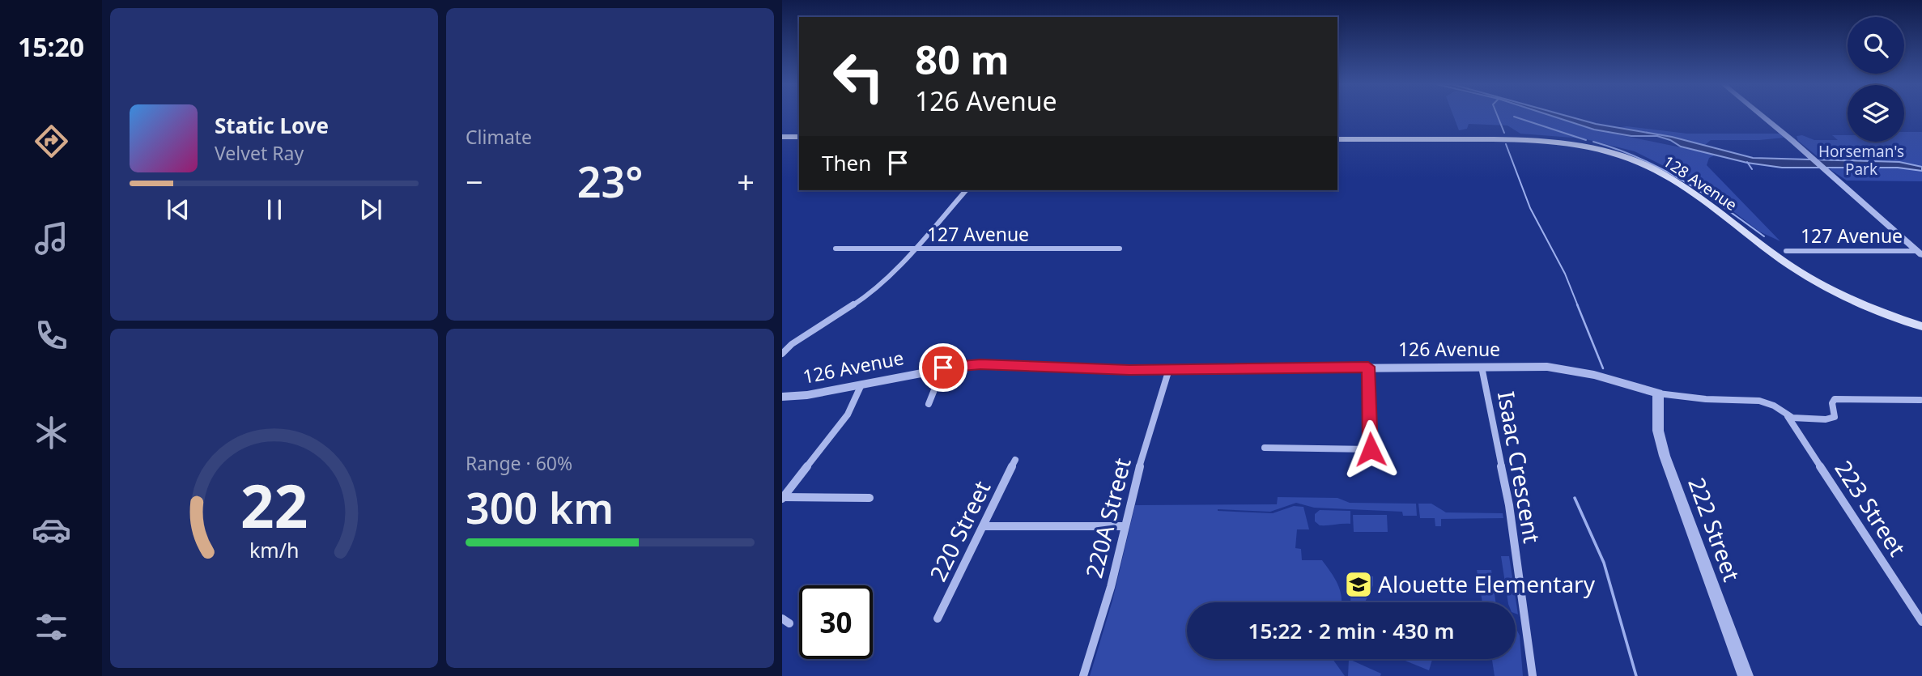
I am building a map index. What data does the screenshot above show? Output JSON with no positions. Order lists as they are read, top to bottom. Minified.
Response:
{"streets":{"main road":["128 Avenue"],"street":["127 Avenue","126 Avenue","Isaac Crescent","223 Street","220A Street","222 Street","220 Street"]},"crossings":[["126 Avenue","Isaac Crescent"],["126 Avenue","223 Street"],["126 Avenue","220A Street"],["126 Avenue","222 Street"]],"parks":["Horseman's Park"],"places":{"school or university":["Alouette Elementary"]},"page":{"tabs":"15:20","tile":["Climate",["Range · 60%","300 km"]],"turn":["80 m","126 Avenue"],"song":["Static Love","Velvet Ray"],"then":"Then","heat":["−","23°","+"],"limit":"30","trip":"15:22 · 2 min · 430 m","gauge":["22","km/h"]}}
